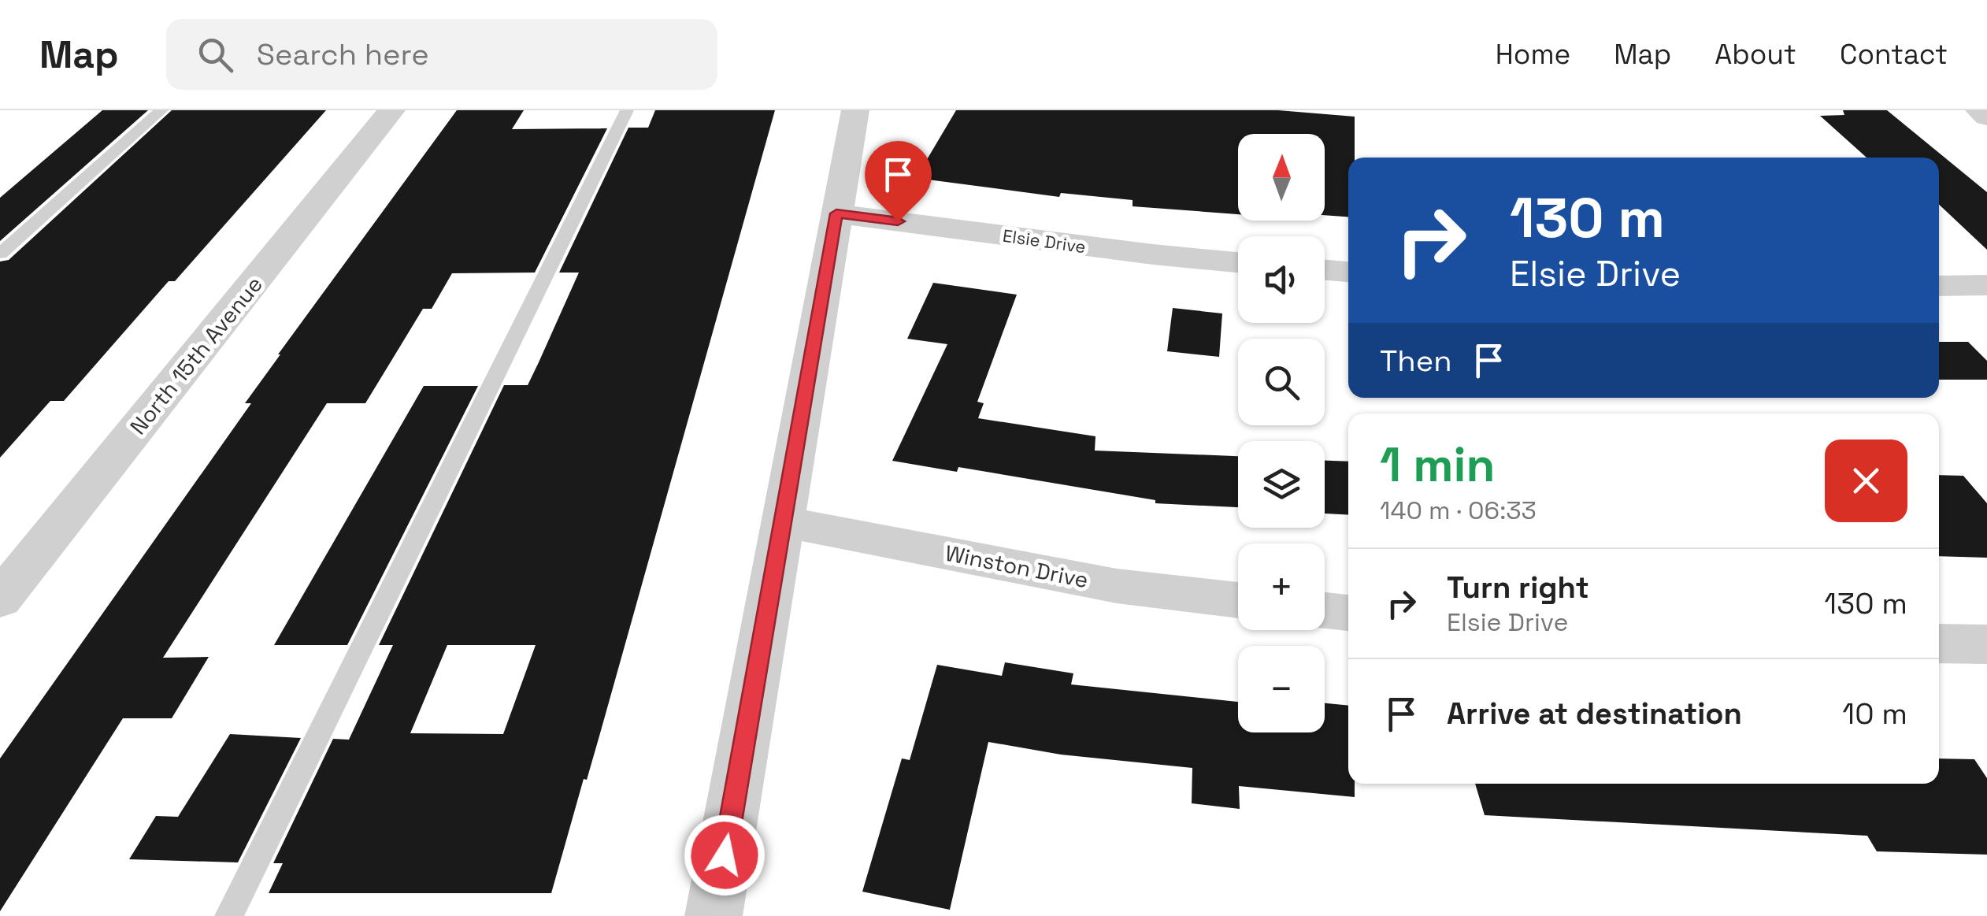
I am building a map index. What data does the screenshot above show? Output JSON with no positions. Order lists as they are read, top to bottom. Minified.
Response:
{"streets":{"street":["Elsie Drive","North 15th Avenue","Winston Drive"]},"north":"top","page":{"header":"Map","search":"Search here","nav":["Home","Map","About","Contact"],"map_buttons":["+","−"],"turn":["130 m","Elsie Drive"],"then":"Then","heading":["1 min","140 m · 06:33"],"list":[{"name":"Turn right","note":"Elsie Drive","value":"130 m"},{"name":"Arrive at destination","value":"10 m"}]}}
